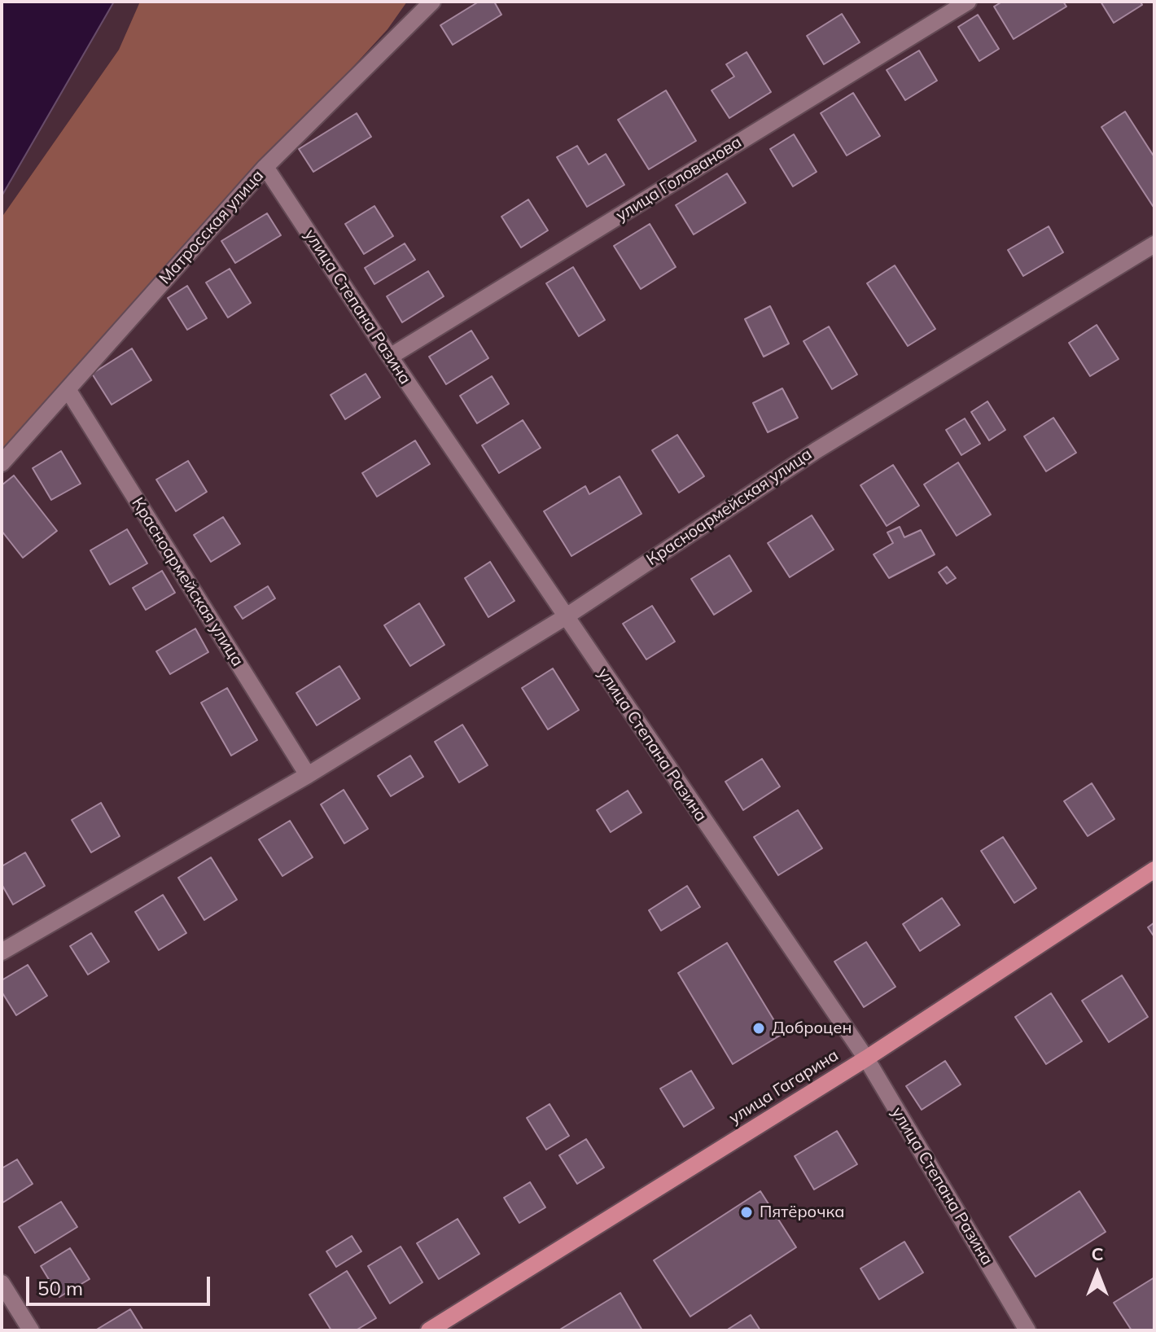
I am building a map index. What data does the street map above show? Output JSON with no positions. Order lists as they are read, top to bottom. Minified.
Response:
{"streets":{"main road":["улица Гагарина"],"street":["улица Голованова","Матросская улица","улица Степана Разина","Красноармейская улица"]},"crossings":[["улица Голованова","улица Степана Разина"],["Матросская улица","улица Степана Разина"],["Матросская улица","Красноармейская улица"],["улица Степана Разина","Красноармейская улица"],["улица Степана Разина","улица Гагарина"]],"places":["Доброцен","Пятёрочка"],"scale_bar":"50 m","north":"top"}
